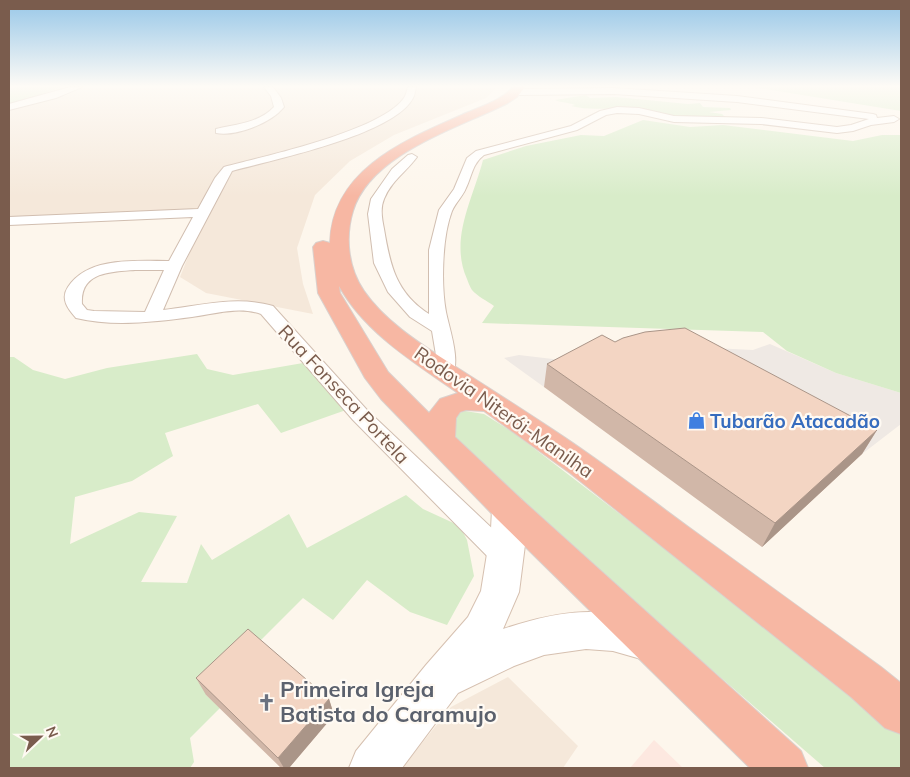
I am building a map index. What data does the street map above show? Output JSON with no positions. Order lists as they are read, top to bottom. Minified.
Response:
{"streets":{"highway":["Rodovia Niterói-Manilha"],"street":["Rua Fonseca Portela"]},"places":{"shop":["Tubarão Atacadão"],"church":["Primeira Igreja Batista do Caramujo"]},"north":"right"}
